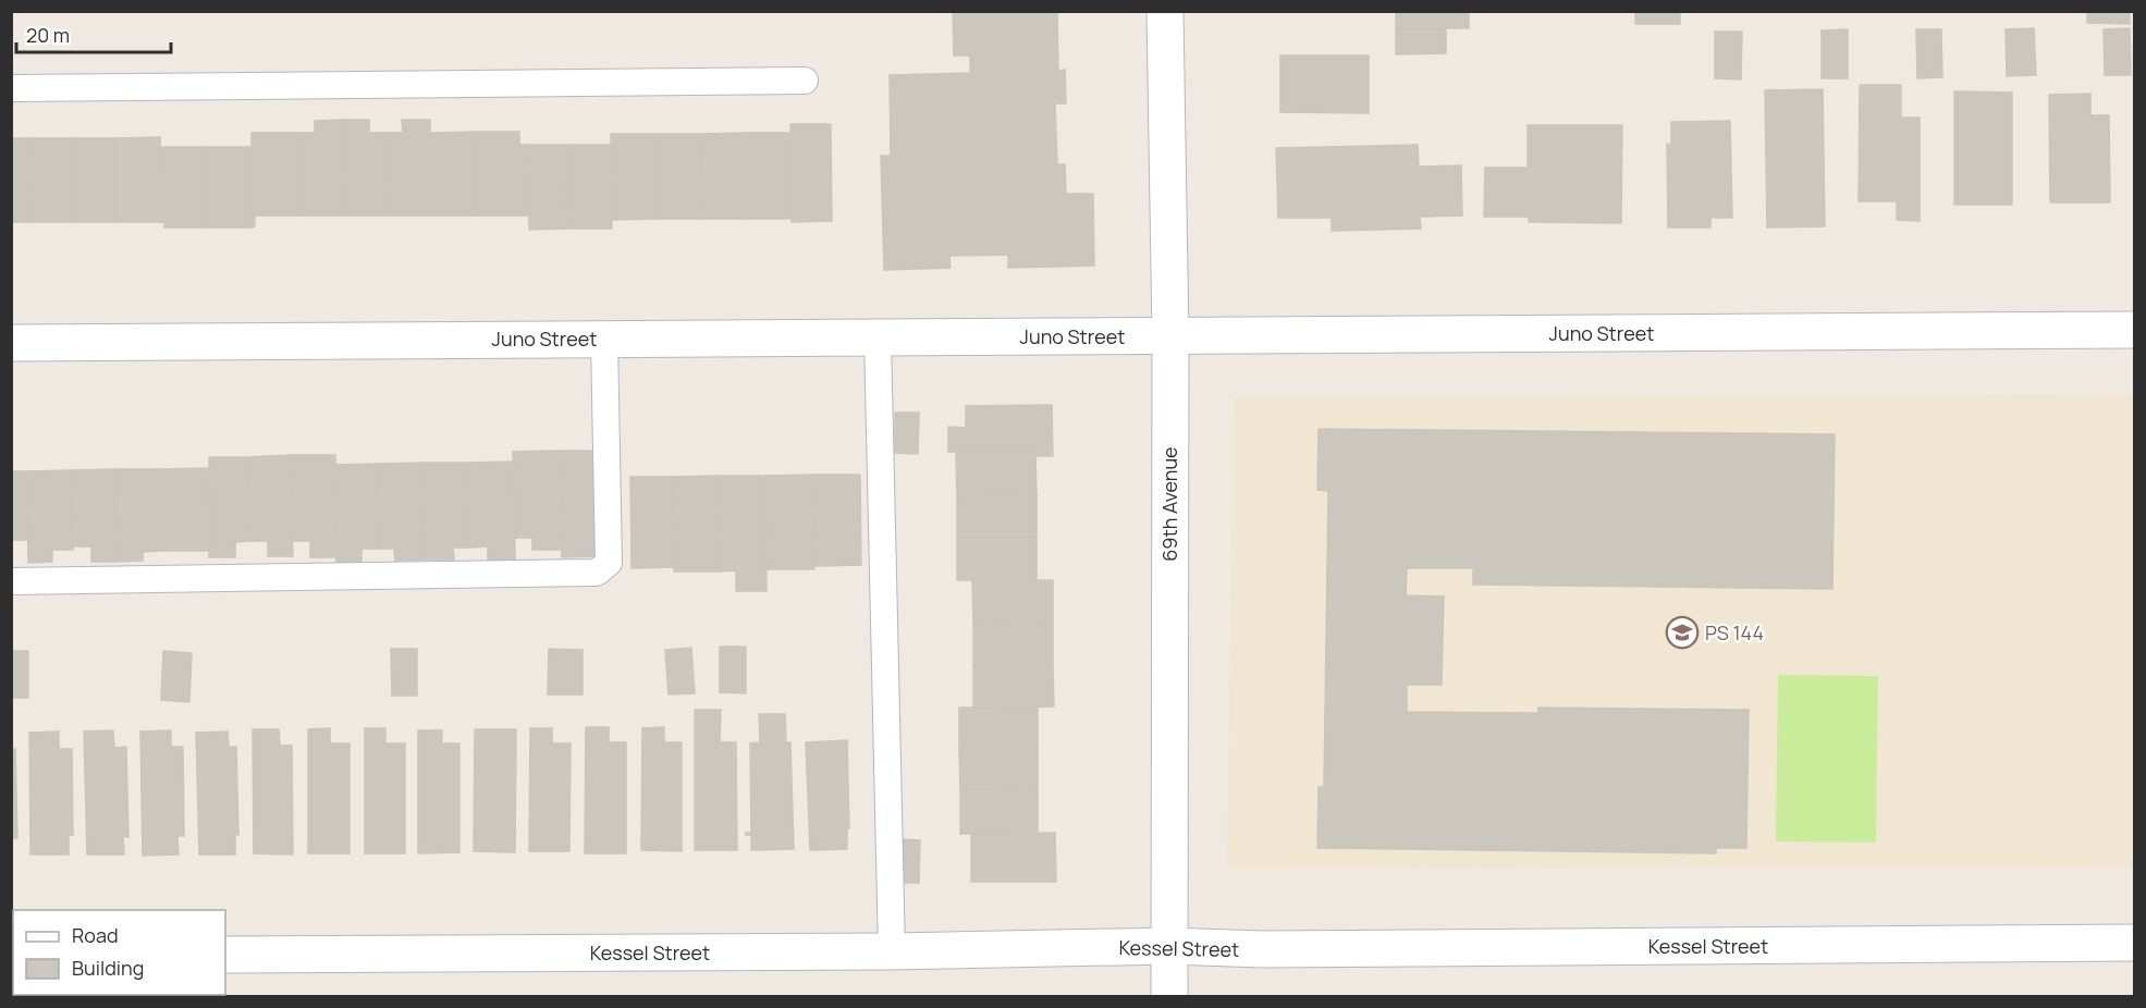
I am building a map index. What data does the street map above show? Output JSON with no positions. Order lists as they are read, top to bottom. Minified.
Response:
{"streets":{"street":["Juno Street","69th Avenue","Kessel Street"]},"crossings":[["Juno Street","69th Avenue"],["69th Avenue","Kessel Street"]],"places":{"school or university":["PS 144"]},"legend":["Road","Building"],"scale_bar":"20 m"}
